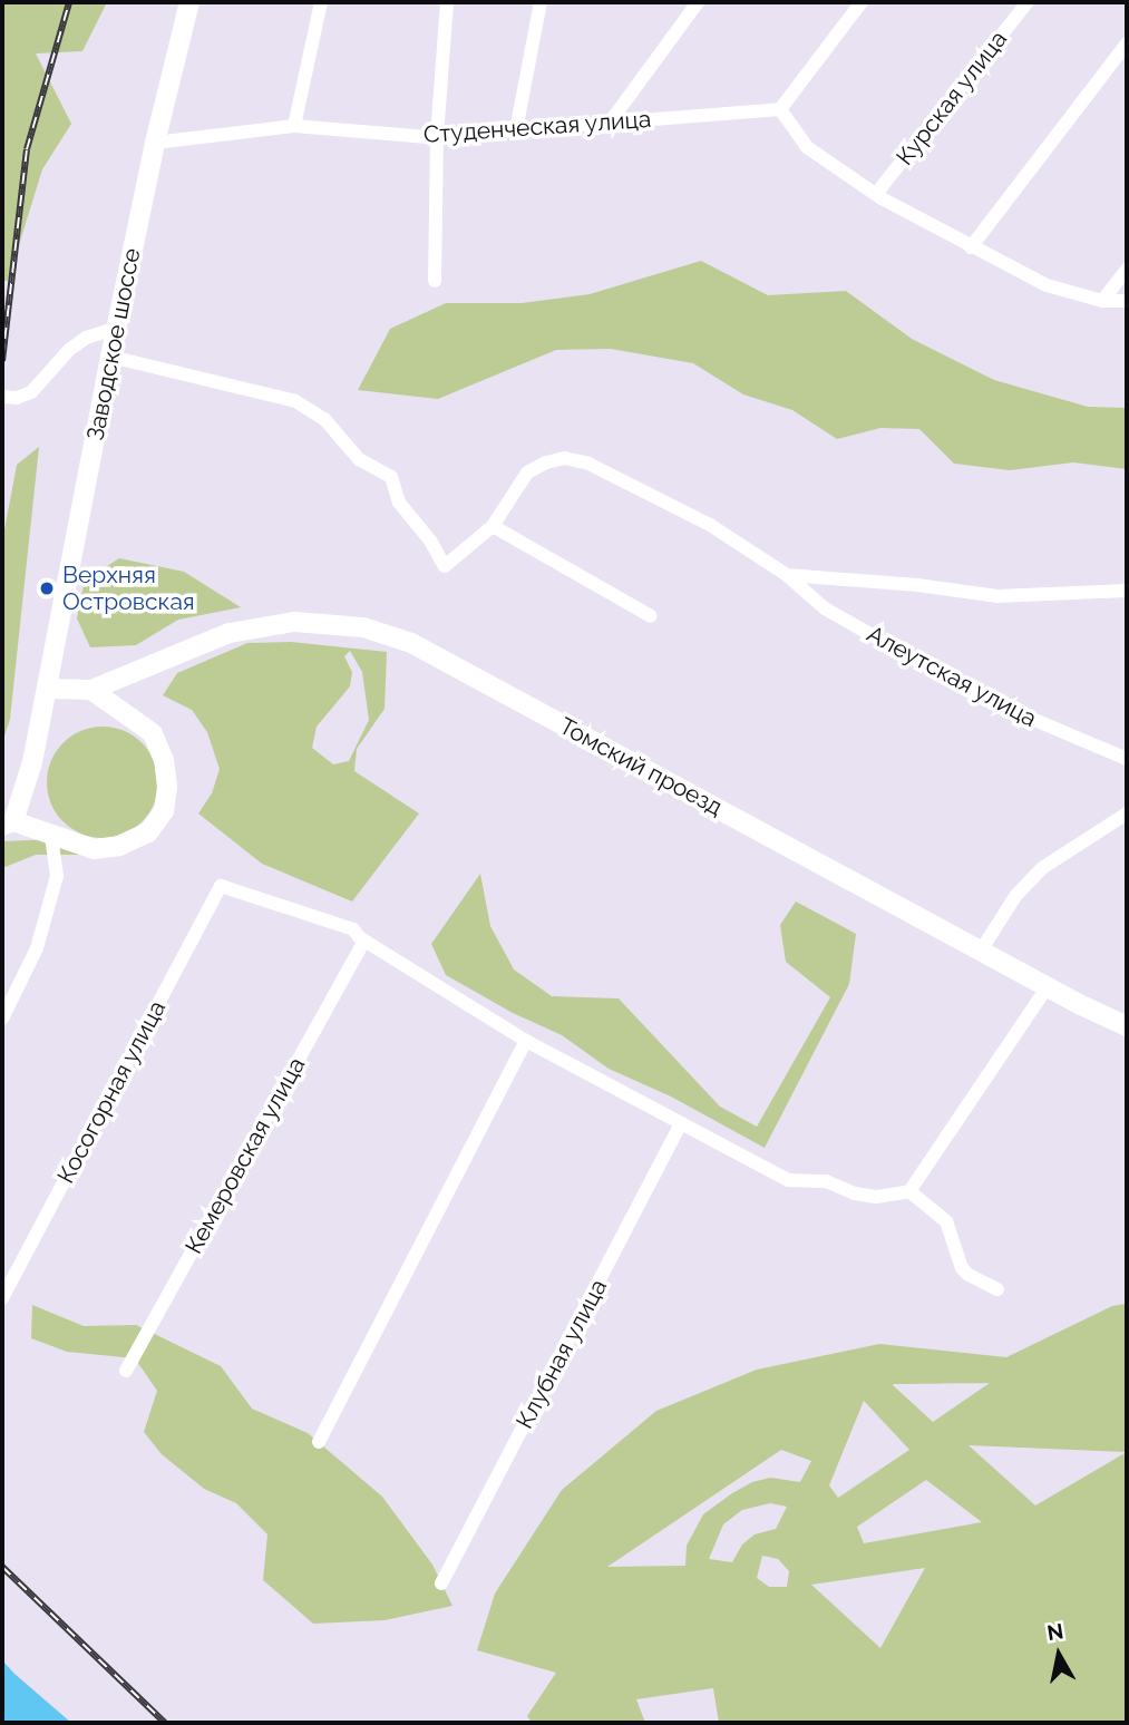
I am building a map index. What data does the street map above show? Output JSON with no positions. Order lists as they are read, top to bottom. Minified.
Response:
{"streets":{"main road":["Заводское шоссе","Томский проезд"],"street":["Курская улица","Студенческая улица","Алеутская улица","Косогорная улица","Кемеровская улица","Клубная улица"]},"crossings":[["Студенческая улица","Заводское шоссе"],["Заводское шоссе","Алеутская улица"],["Заводское шоссе","Томский проезд"],["Косогорная улица","Кемеровская улица"]],"places":["Верхняя Островская"],"north":"top"}
